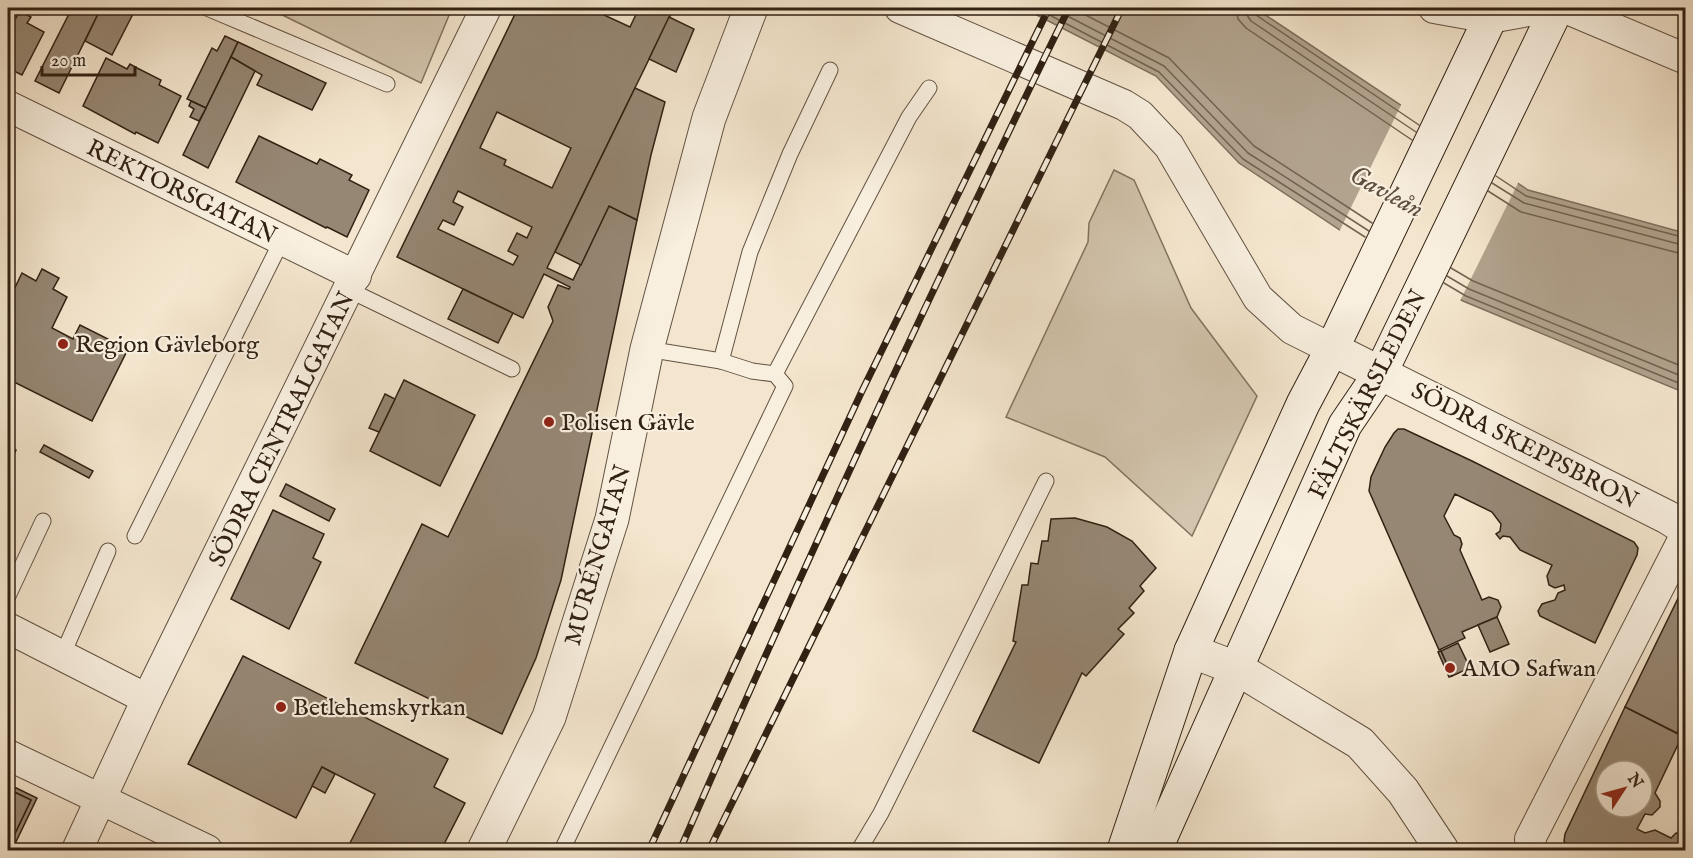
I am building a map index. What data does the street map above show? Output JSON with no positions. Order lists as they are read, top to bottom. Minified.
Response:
{"streets":{"main road":["FÄLTSKÄRSLEDEN","SÖDRA SKEPPSBRON","MURÉNGATAN"],"street":["REKTORSGATAN","SÖDRA CENTRALGATAN"]},"crossings":[["REKTORSGATAN","SÖDRA CENTRALGATAN"],["FÄLTSKÄRSLEDEN","SÖDRA SKEPPSBRON"]],"water":["Gavleån"],"places":["Region Gävleborg","Polisen Gävle","AMO Safwan","Betlehemskyrkan"],"scale_bar":"20 m","north":"top right"}
